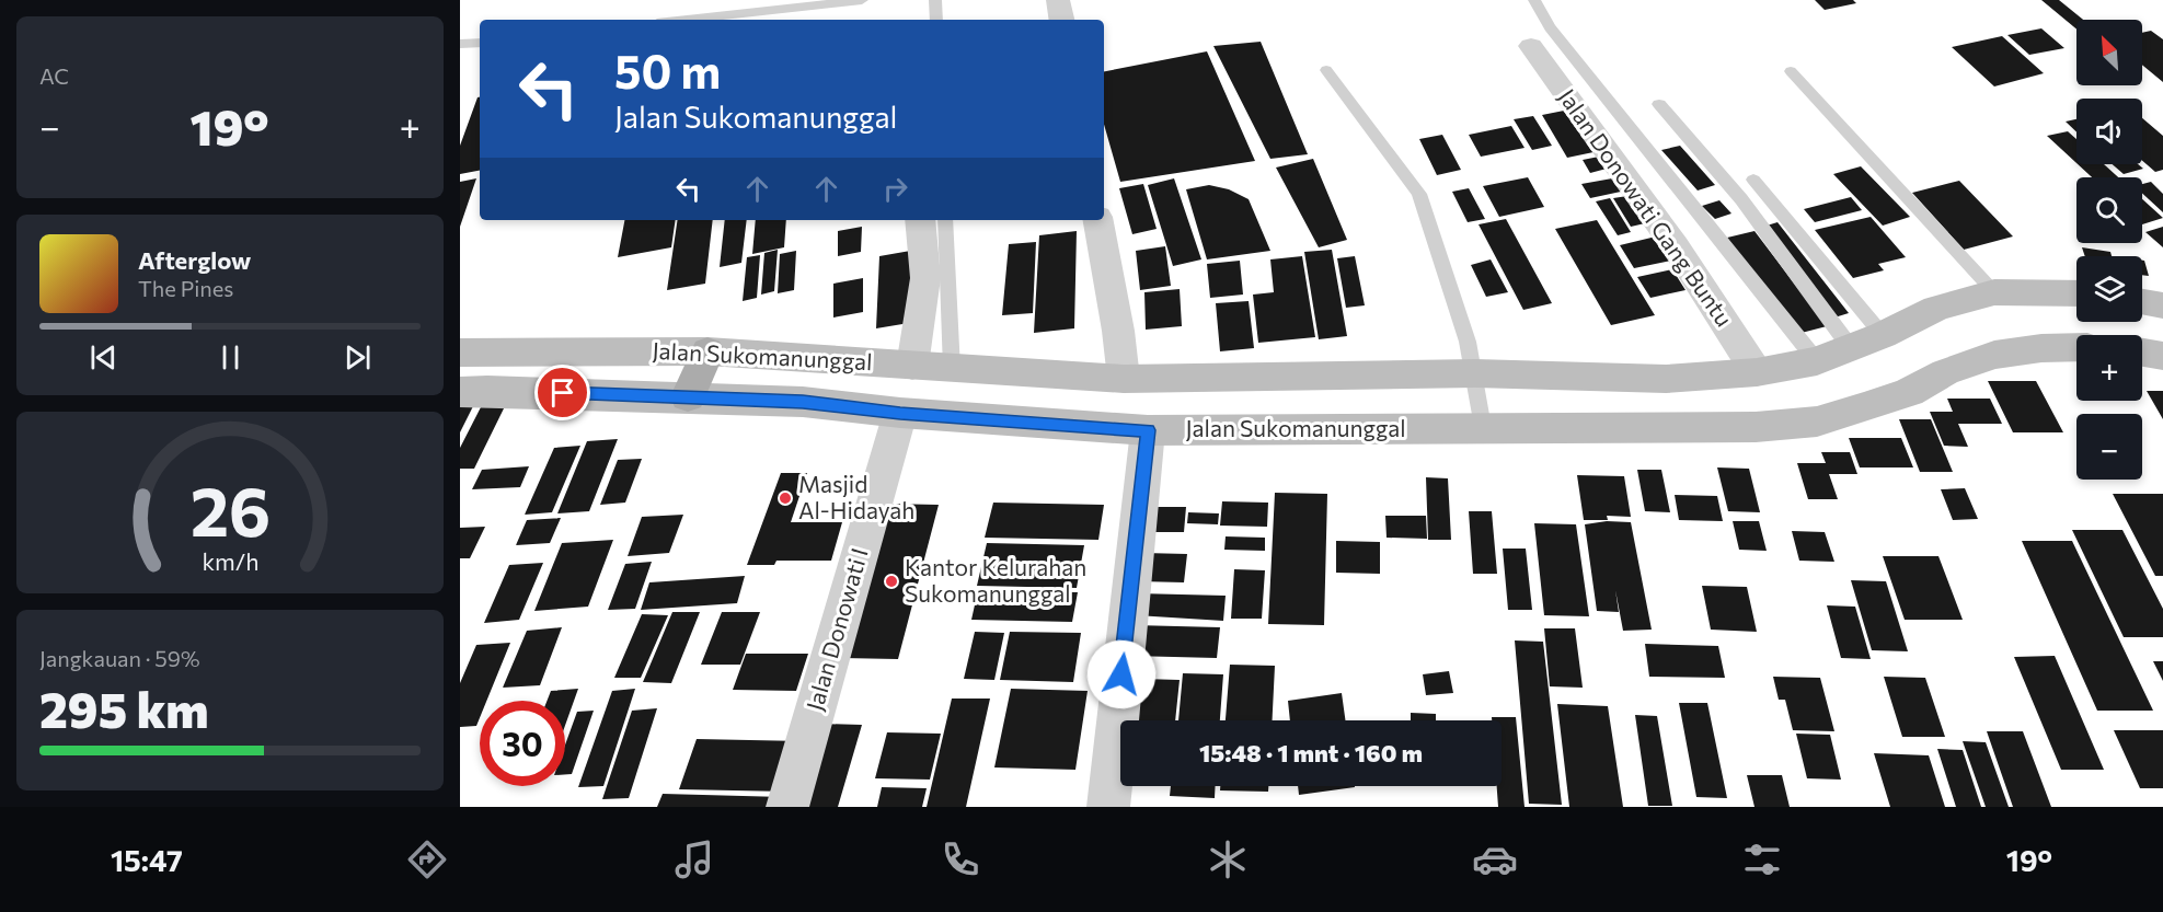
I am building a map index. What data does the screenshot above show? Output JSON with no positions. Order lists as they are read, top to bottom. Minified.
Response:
{"streets":{"main road":["Jalan Sukomanunggal"],"street":["Jalan Donowati Gang Buntu","Jalan Donowati I"]},"crossings":[["Jalan Donowati Gang Buntu","Jalan Sukomanunggal"],["Jalan Sukomanunggal","Jalan Donowati I"]],"places":["Masjid Al-Hidayah","Kantor Kelurahan Sukomanunggal"],"north":"top left","page":{"tile":["AC",["Jangkauan · 59%","295 km"]],"map_buttons":["+","−"],"turn":["50 m","Jalan Sukomanunggal"],"heat":["−","19°","+"],"song":["Afterglow","The Pines"],"limit":"30","trip":"15:48 · 1 mnt · 160 m","tabs":["15:47","19°"],"gauge":["26","km/h"]}}
